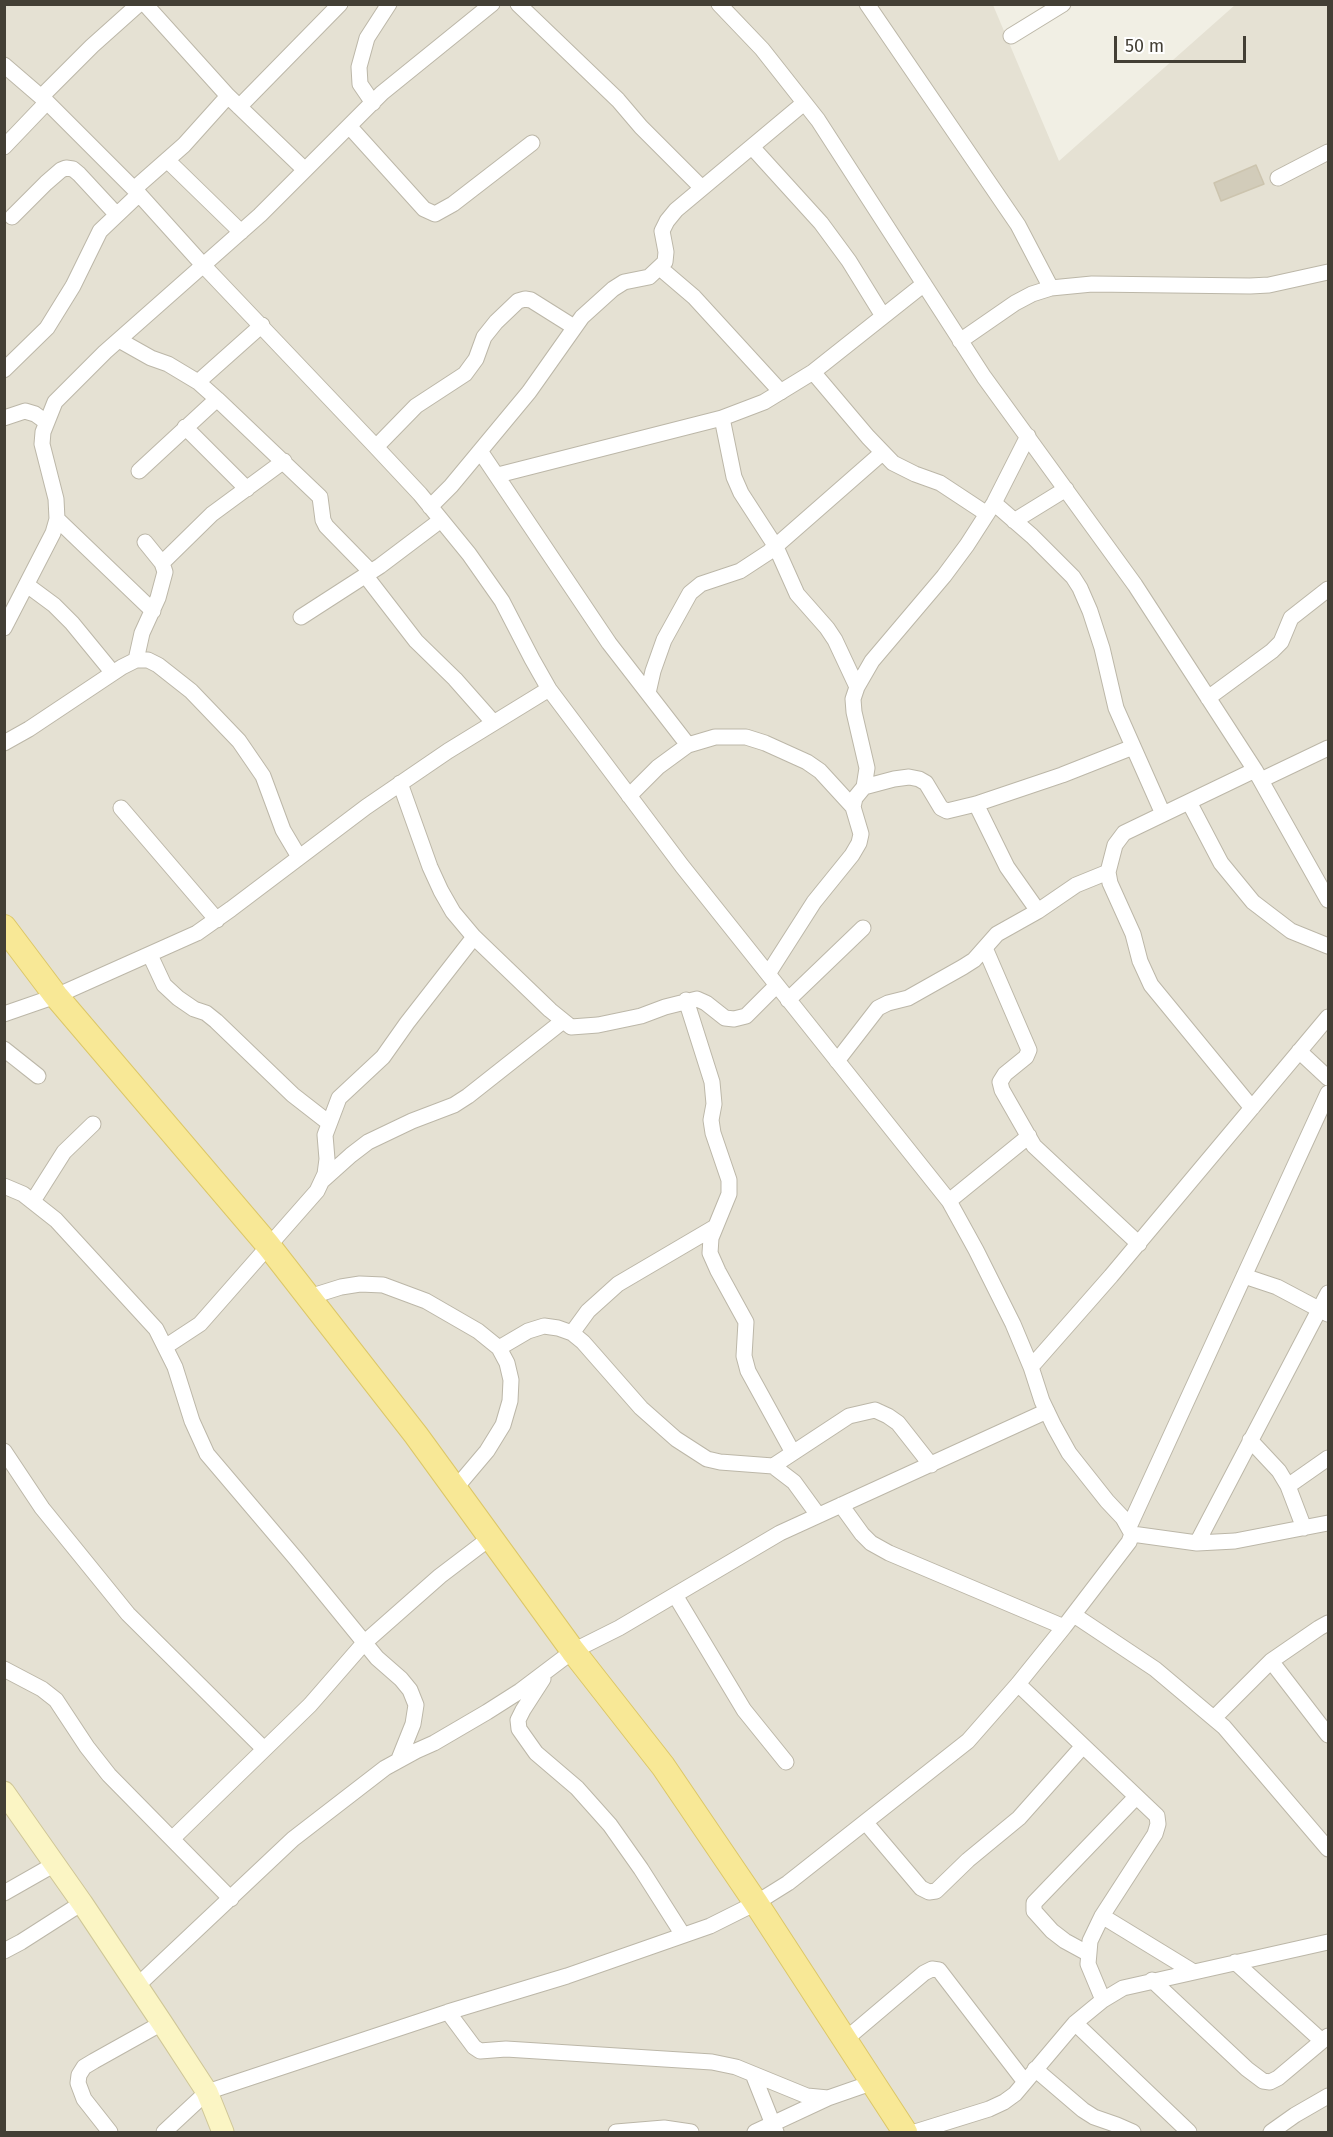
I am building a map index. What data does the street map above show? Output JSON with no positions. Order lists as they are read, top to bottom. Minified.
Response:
{"scale_bar":"50 m"}
